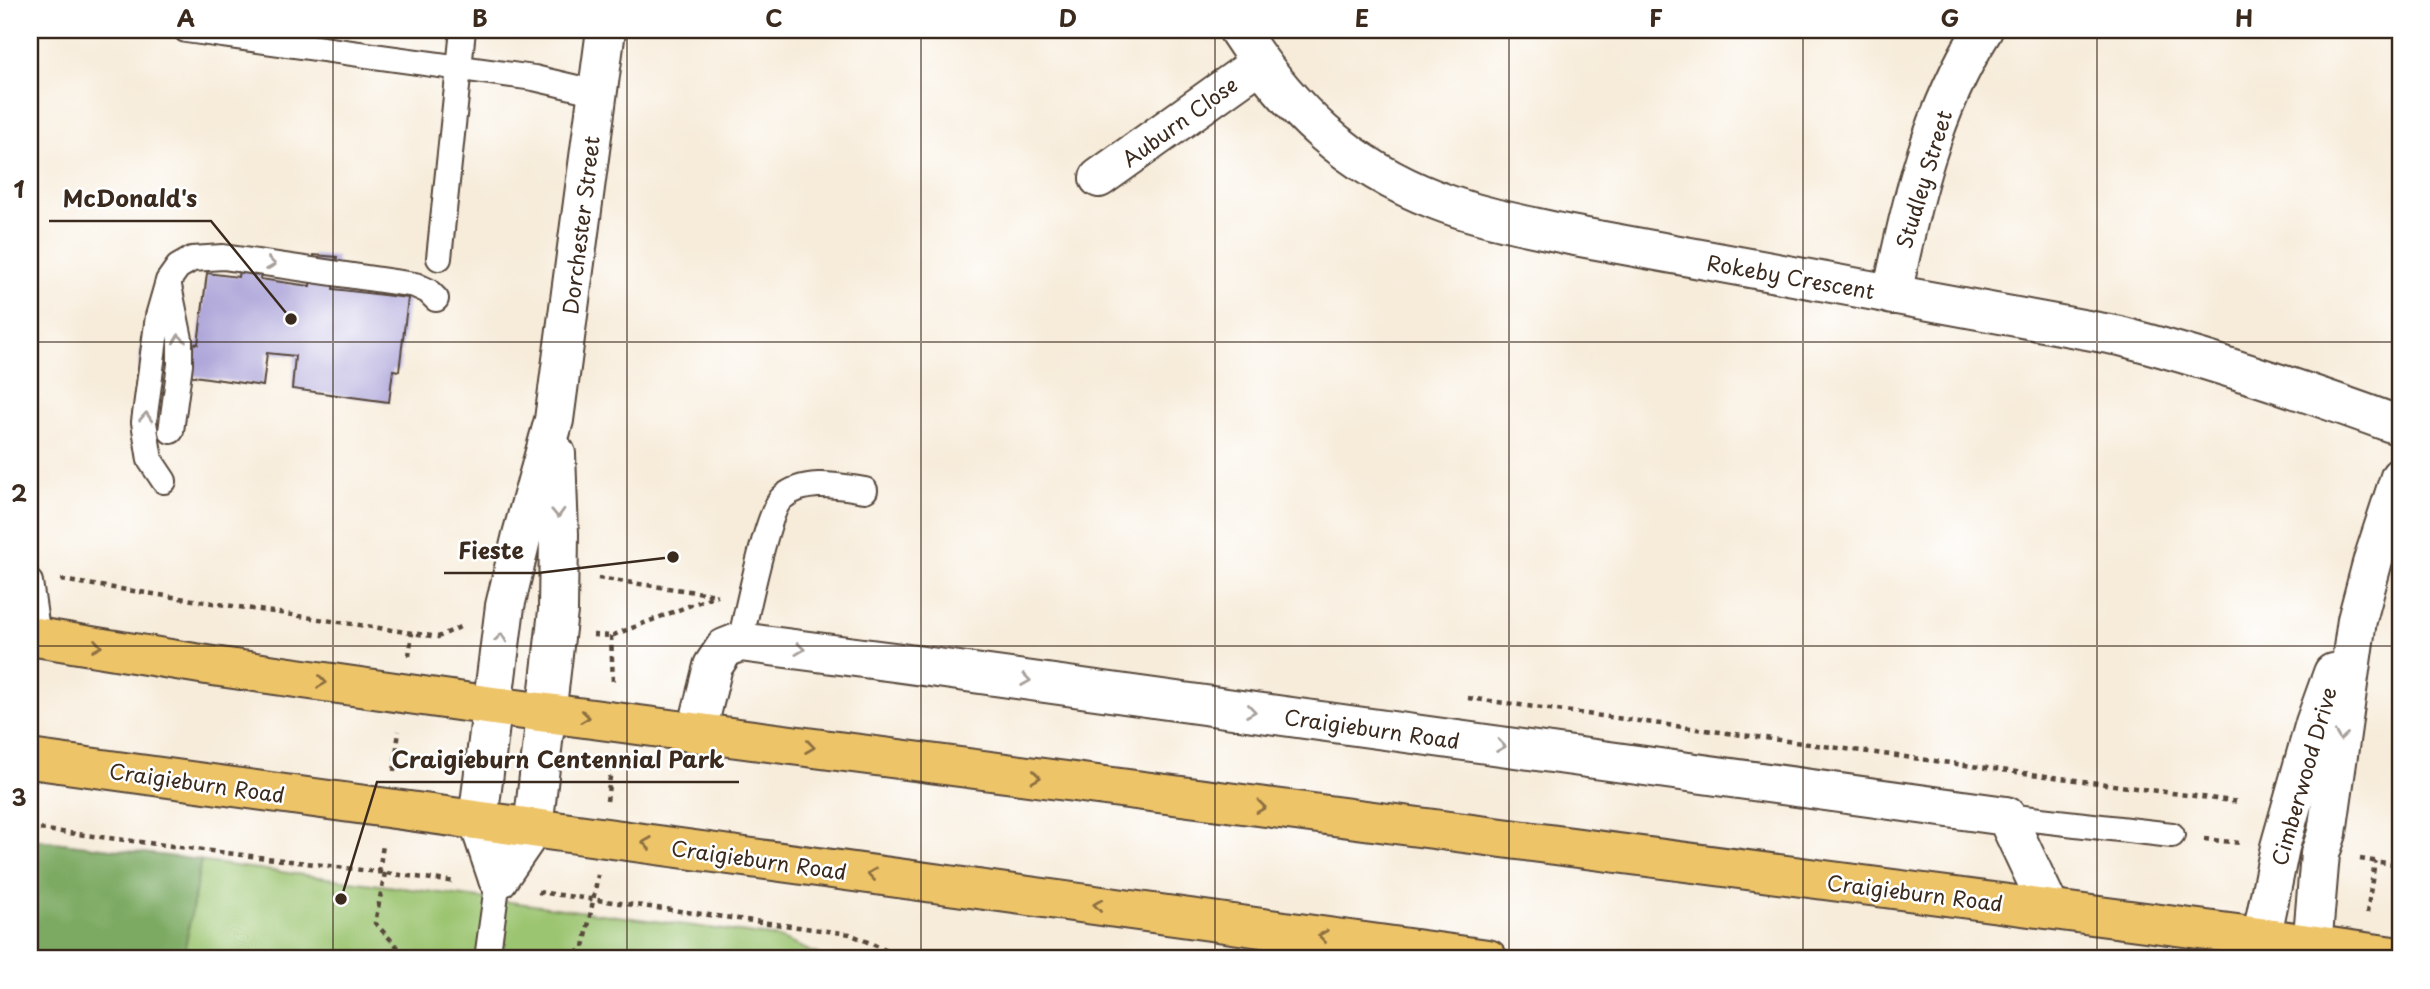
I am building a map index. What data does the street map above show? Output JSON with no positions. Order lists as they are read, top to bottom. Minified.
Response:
{"streets":{"main road":["Craigieburn Road"],"street":["Auburn Close","Studley Street","Dorchester Street","Rokeby Crescent","Cimberwood Drive"]},"crossings":[["Auburn Close","Rokeby Crescent"],["Studley Street","Rokeby Crescent"],["Dorchester Street","Craigieburn Road"],["Craigieburn Road","Cimberwood Drive"]],"places":["McDonald's","Fieste","Craigieburn Centennial Park"],"grid":{"columns":["A","B","C","D","E","F","G","H"],"rows":["1","2","3"]}}
